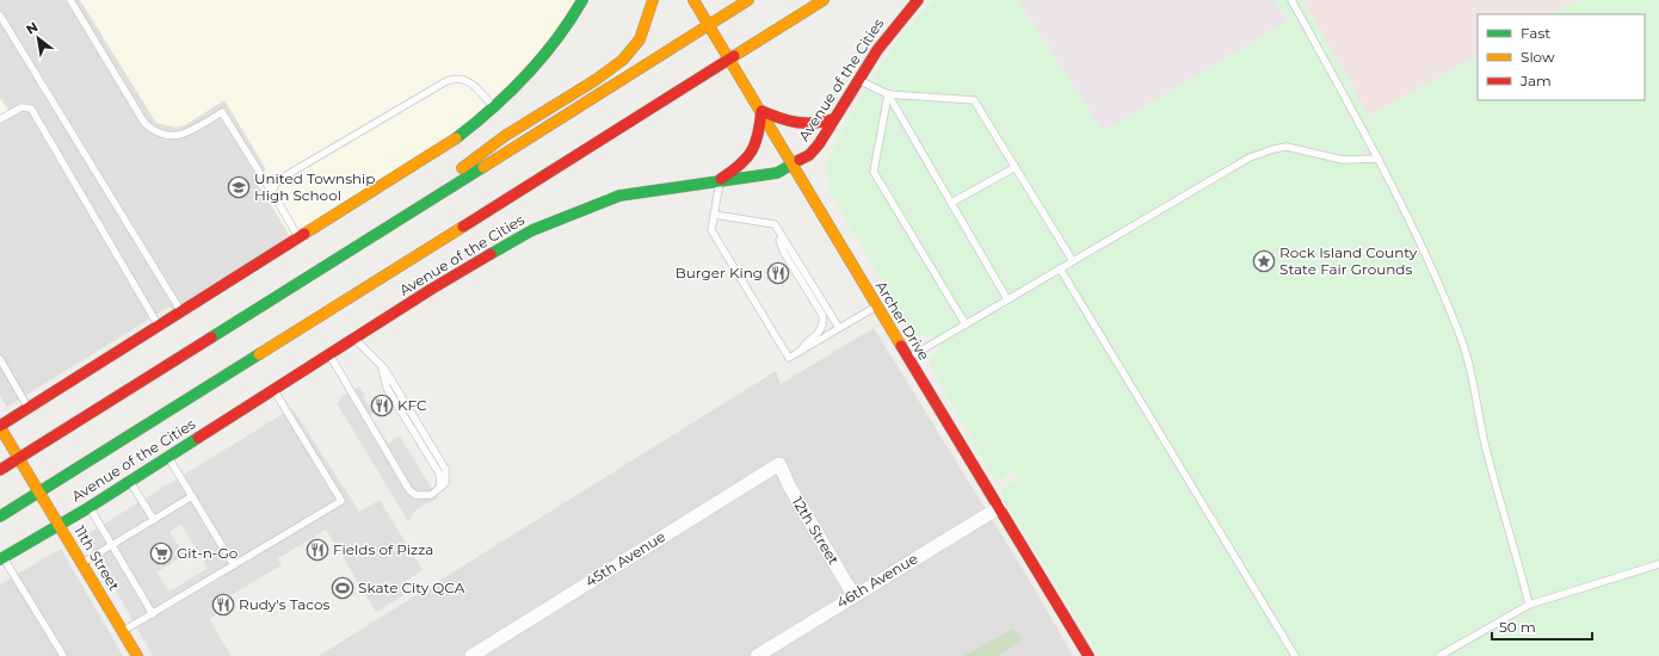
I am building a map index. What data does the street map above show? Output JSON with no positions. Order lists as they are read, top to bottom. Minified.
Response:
{"streets":{"street":["Avenue of the Cities","Archer Drive","12th Street","11th Street","45th Avenue","46th Avenue"]},"crossings":[["Avenue of the Cities","Archer Drive"],["Avenue of the Cities","11th Street"],["Archer Drive","46th Avenue"],["12th Street","45th Avenue"],["12th Street","46th Avenue"]],"places":{"school or university":["United Township High School"],"place":["Rock Island County State Fair Grounds"],"restaurant":["Burger King","KFC","Fields of Pizza","Rudy's Tacos"],"supermarket":["Git-n-Go"],"sports":["Skate City QCA"]},"legend":["Fast","Slow","Jam"],"scale_bar":"50 m","north":"top left"}
